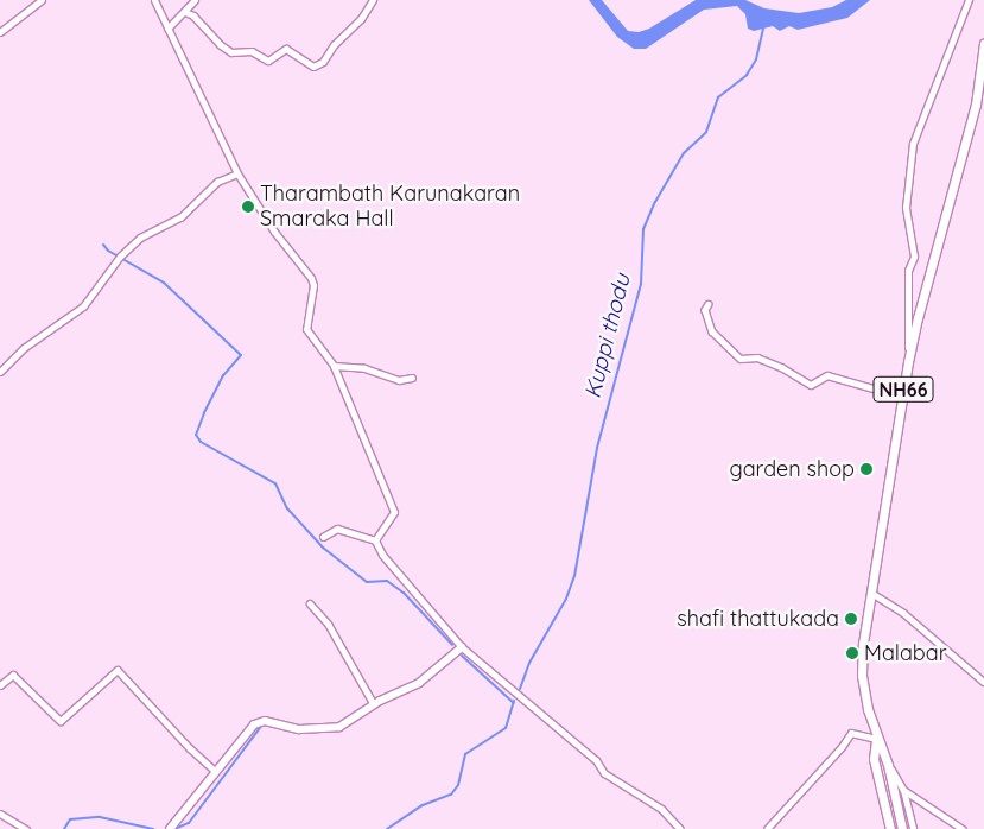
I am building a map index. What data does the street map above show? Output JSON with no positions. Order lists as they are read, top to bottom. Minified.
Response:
{"streets":{"highway":["NH66"]},"water":["Kuppi thodu"],"places":["Tharambath Karunakaran Smaraka Hall","garden shop","shafi thattukada","Malabar"]}
